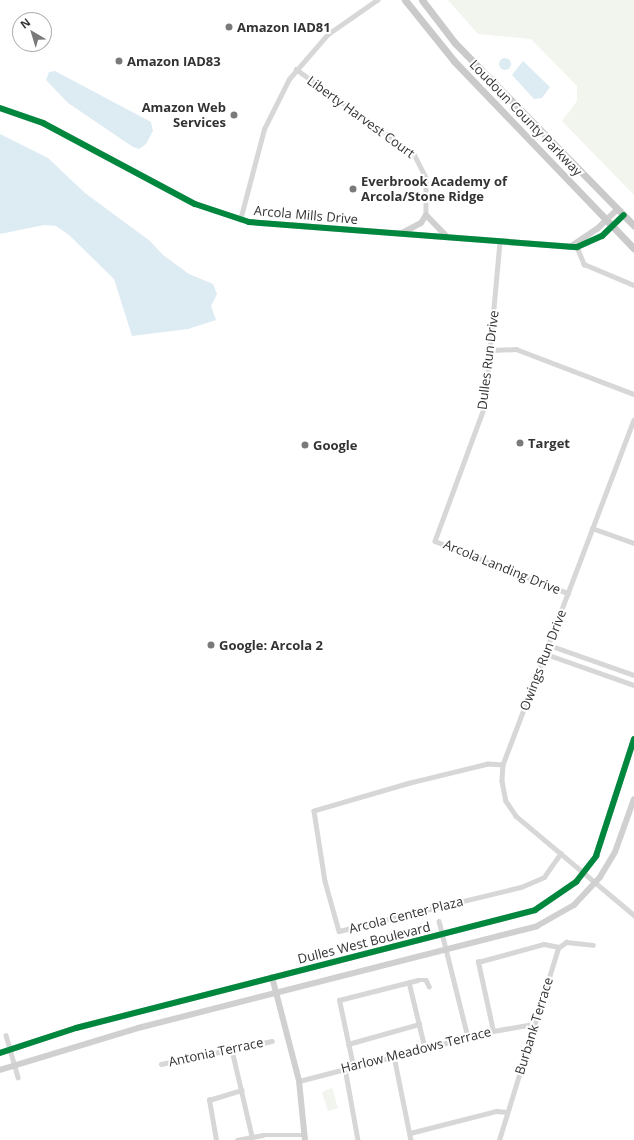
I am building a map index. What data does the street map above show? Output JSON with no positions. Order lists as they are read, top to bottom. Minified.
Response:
{"streets":{"main road":["Loudoun County Parkway"],"street":["Liberty Harvest Court","Arcola Mills Drive","Dulles Run Drive","Arcola Landing Drive","Owings Run Drive","Arcola Center Plaza","Dulles West Boulevard","Burbank Terrace","Harlow Meadows Terrace","Antonia Terrace"]},"crossings":[["Loudoun County Parkway","Arcola Mills Drive"],["Arcola Mills Drive","Dulles Run Drive"],["Dulles Run Drive","Arcola Landing Drive"],["Arcola Landing Drive","Owings Run Drive"],["Owings Run Drive","Arcola Center Plaza"],["Owings Run Drive","Dulles West Boulevard"],["Burbank Terrace","Harlow Meadows Terrace"]],"places":["Amazon IAD81","Amazon IAD83","Amazon Web Services","Everbrook Academy of Arcola/Stone Ridge","Target","Google","Google: Arcola 2"],"north":"top left"}
